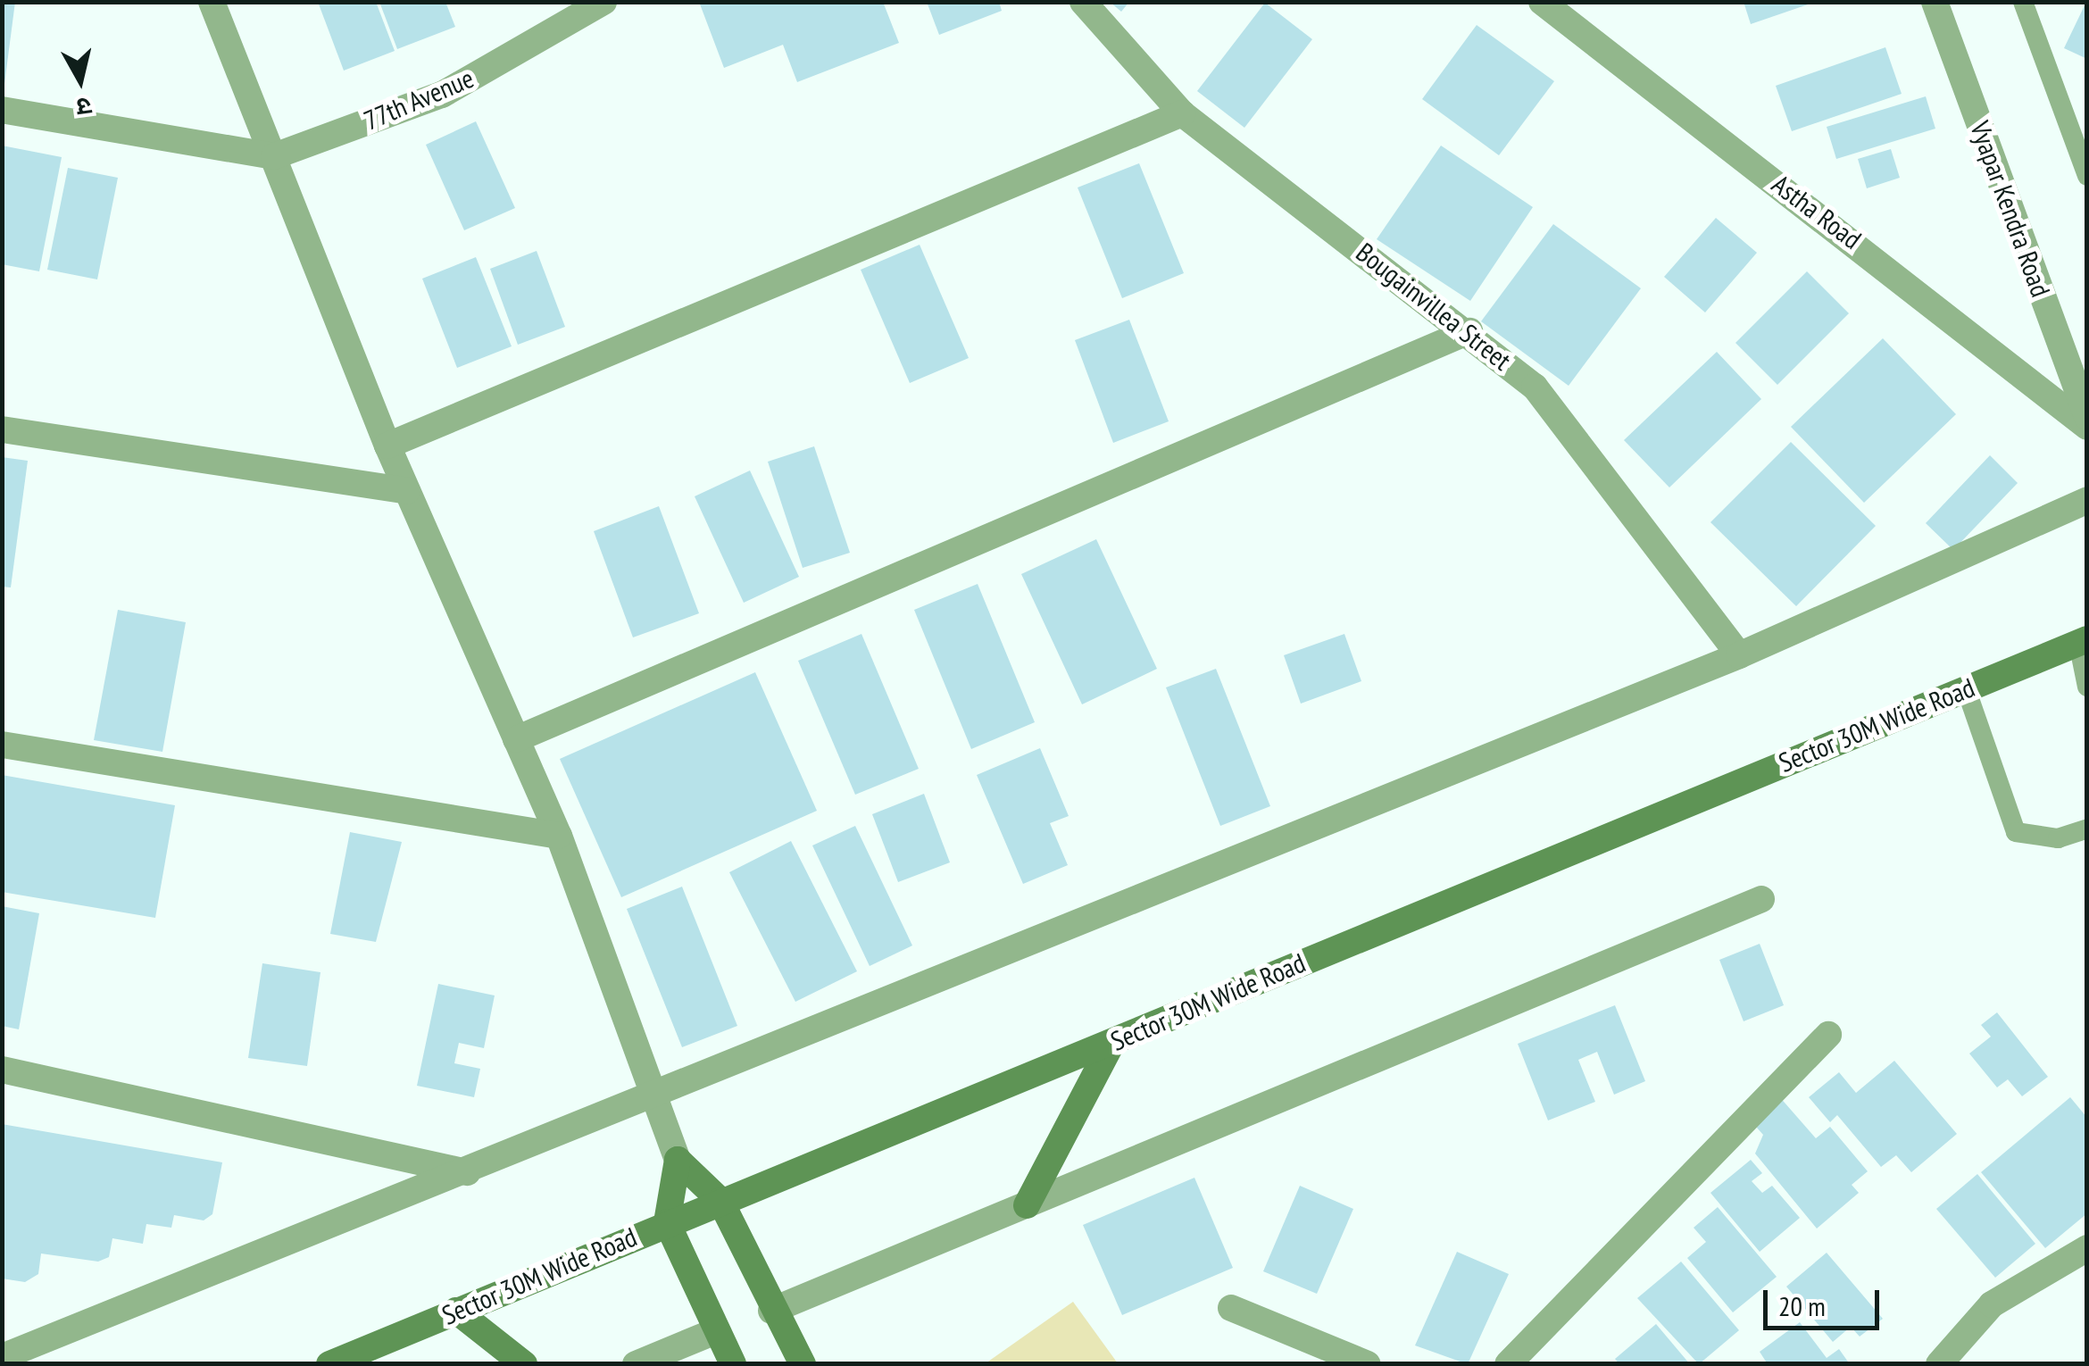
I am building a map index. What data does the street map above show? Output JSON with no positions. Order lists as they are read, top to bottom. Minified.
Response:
{"streets":{"main road":["Sector 30M Wide Road"],"street":["77th Avenue","Vyapar Kendra Road","Astha Road","Bougainvillea Street"]},"scale_bar":"20 m","north":"bottom"}
